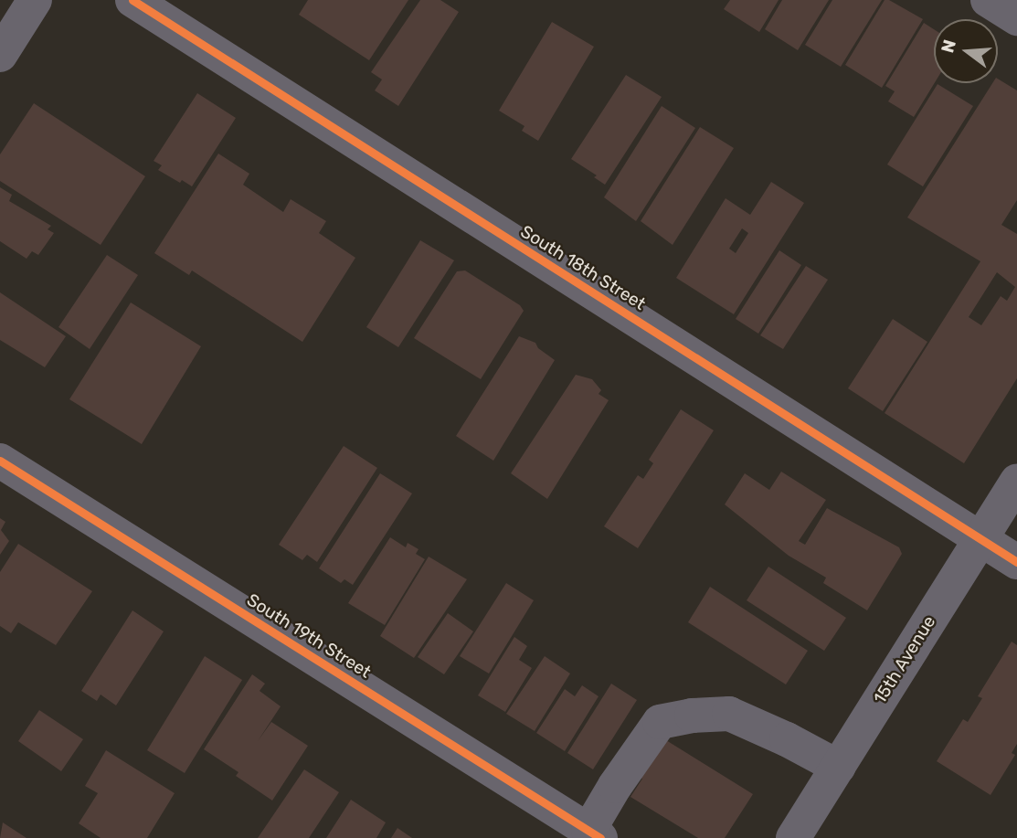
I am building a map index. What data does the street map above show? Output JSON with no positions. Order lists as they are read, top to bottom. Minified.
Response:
{"streets":{"street":["South 18th Street","South 19th Street","15th Avenue"]},"crossings":[["South 18th Street","15th Avenue"]],"north":"left"}
